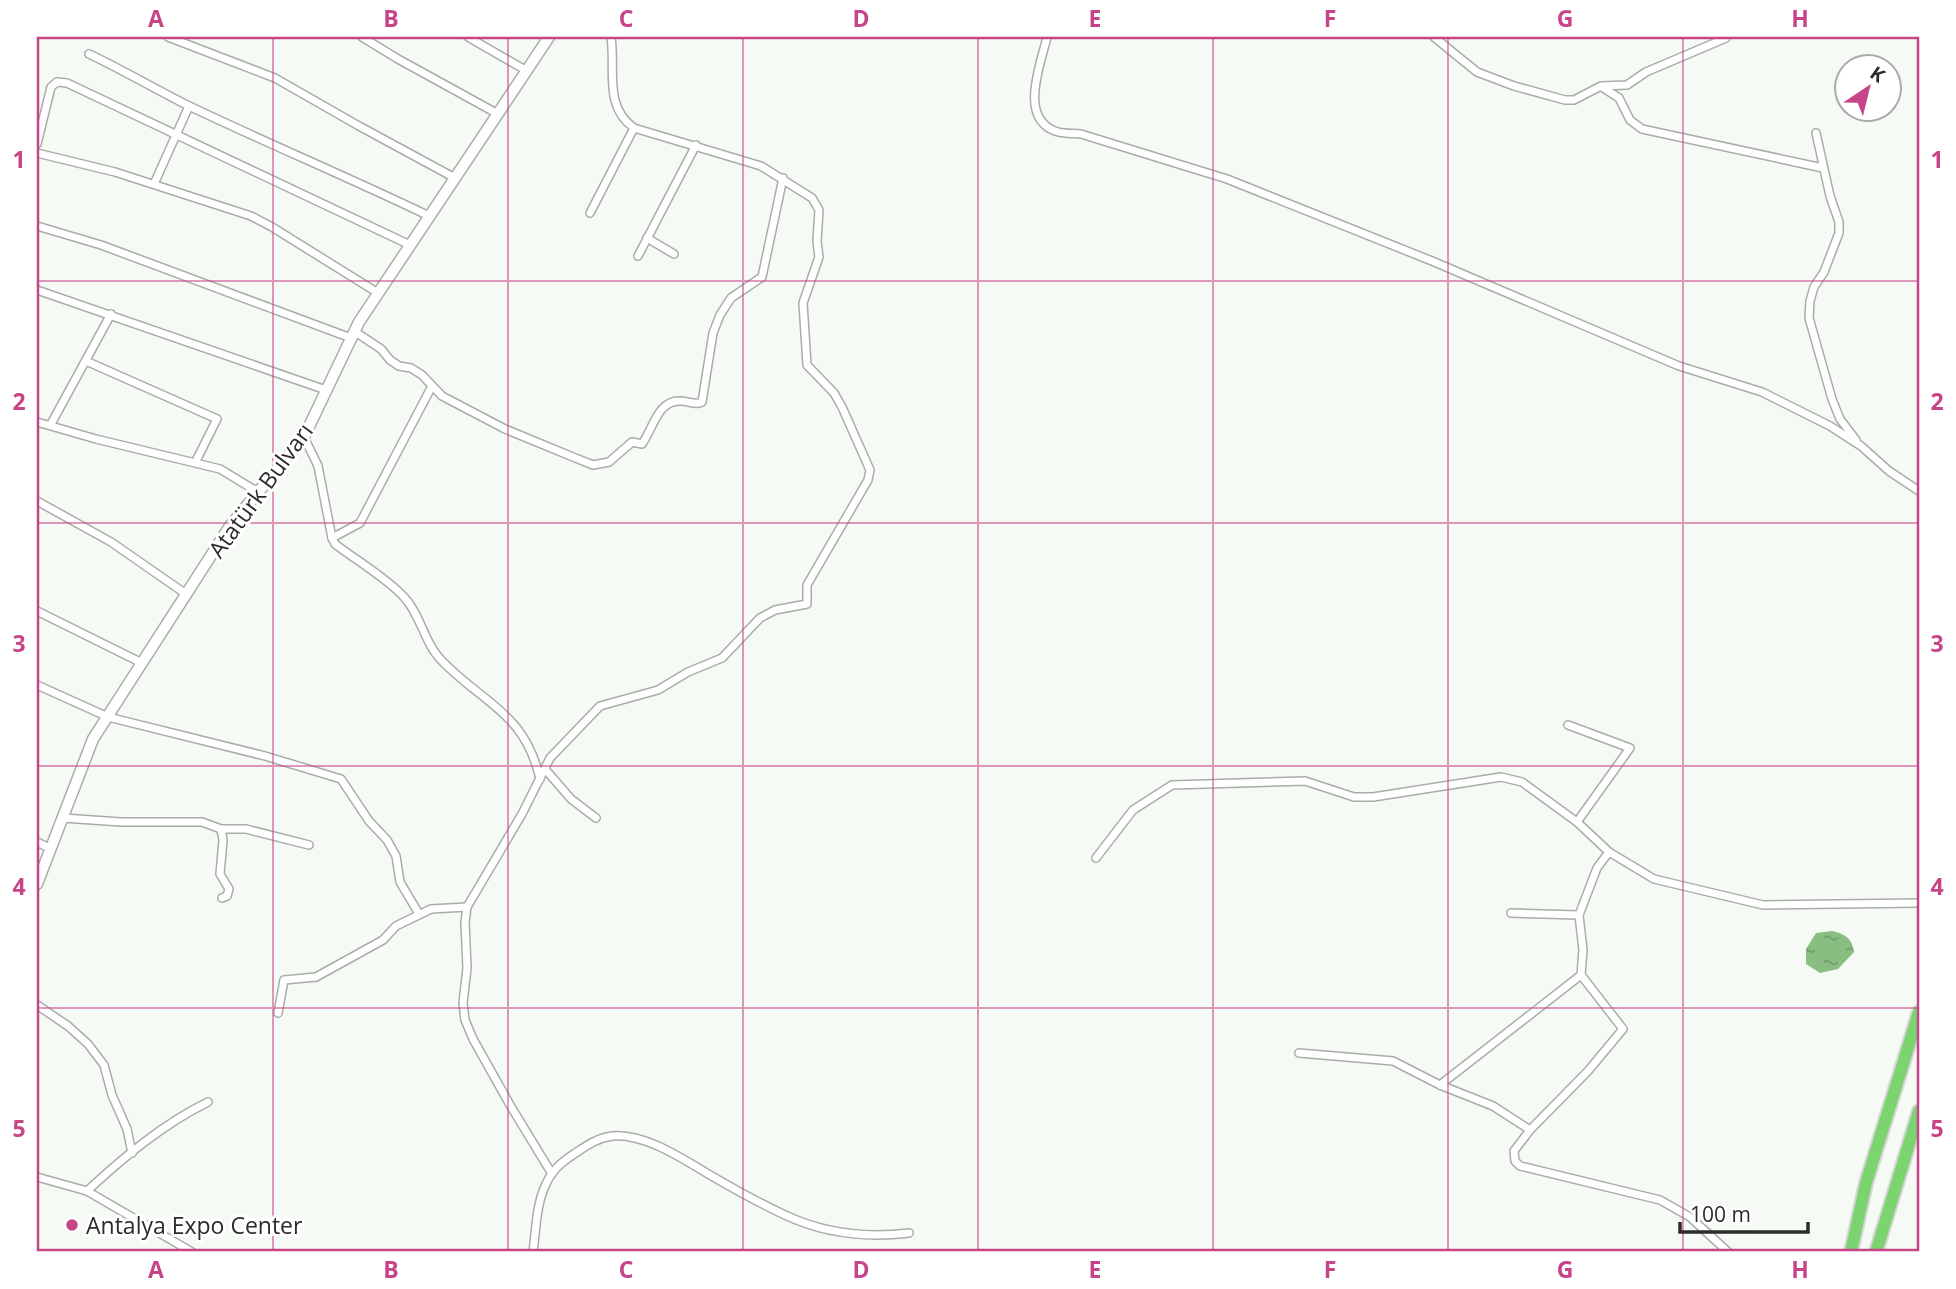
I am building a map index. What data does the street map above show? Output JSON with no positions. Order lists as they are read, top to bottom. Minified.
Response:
{"streets":{"street":["Atatürk Bulvarı"]},"places":["Antalya Expo Center"],"scale_bar":"100 m","north":"top right","grid":{"columns":["A","B","C","D","E","F","G","H"],"rows":["1","2","3","4","5"]}}
